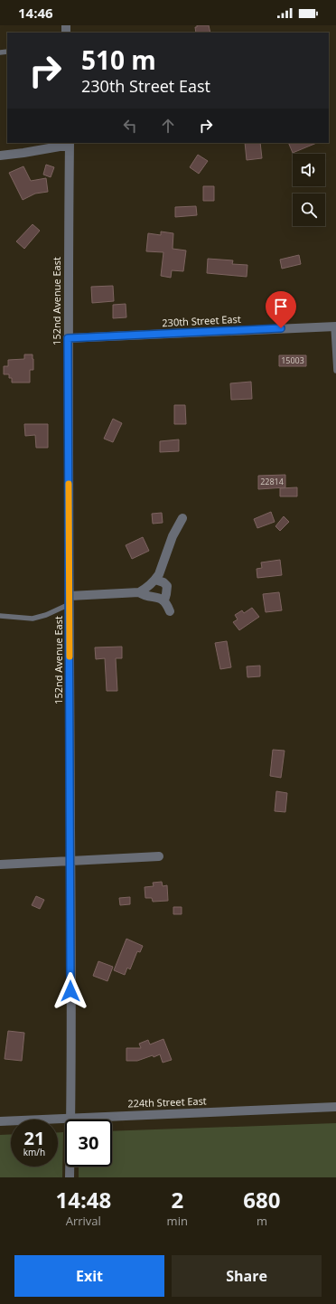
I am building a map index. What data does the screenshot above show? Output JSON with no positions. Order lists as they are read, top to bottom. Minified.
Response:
{"streets":{"street":["152nd Avenue East","230th Street East","224th Street East"]},"crossings":[["152nd Avenue East","230th Street East"],["152nd Avenue East","224th Street East"]],"house_numbers":["15003","22814"],"page":{"status":"14:46","turn":["510 m","230th Street East"],"speed":"21 km/h","limit":"30","eta":["14:48","Arrival","2","min","680","m"],"buttons":["Exit","Share"]}}
